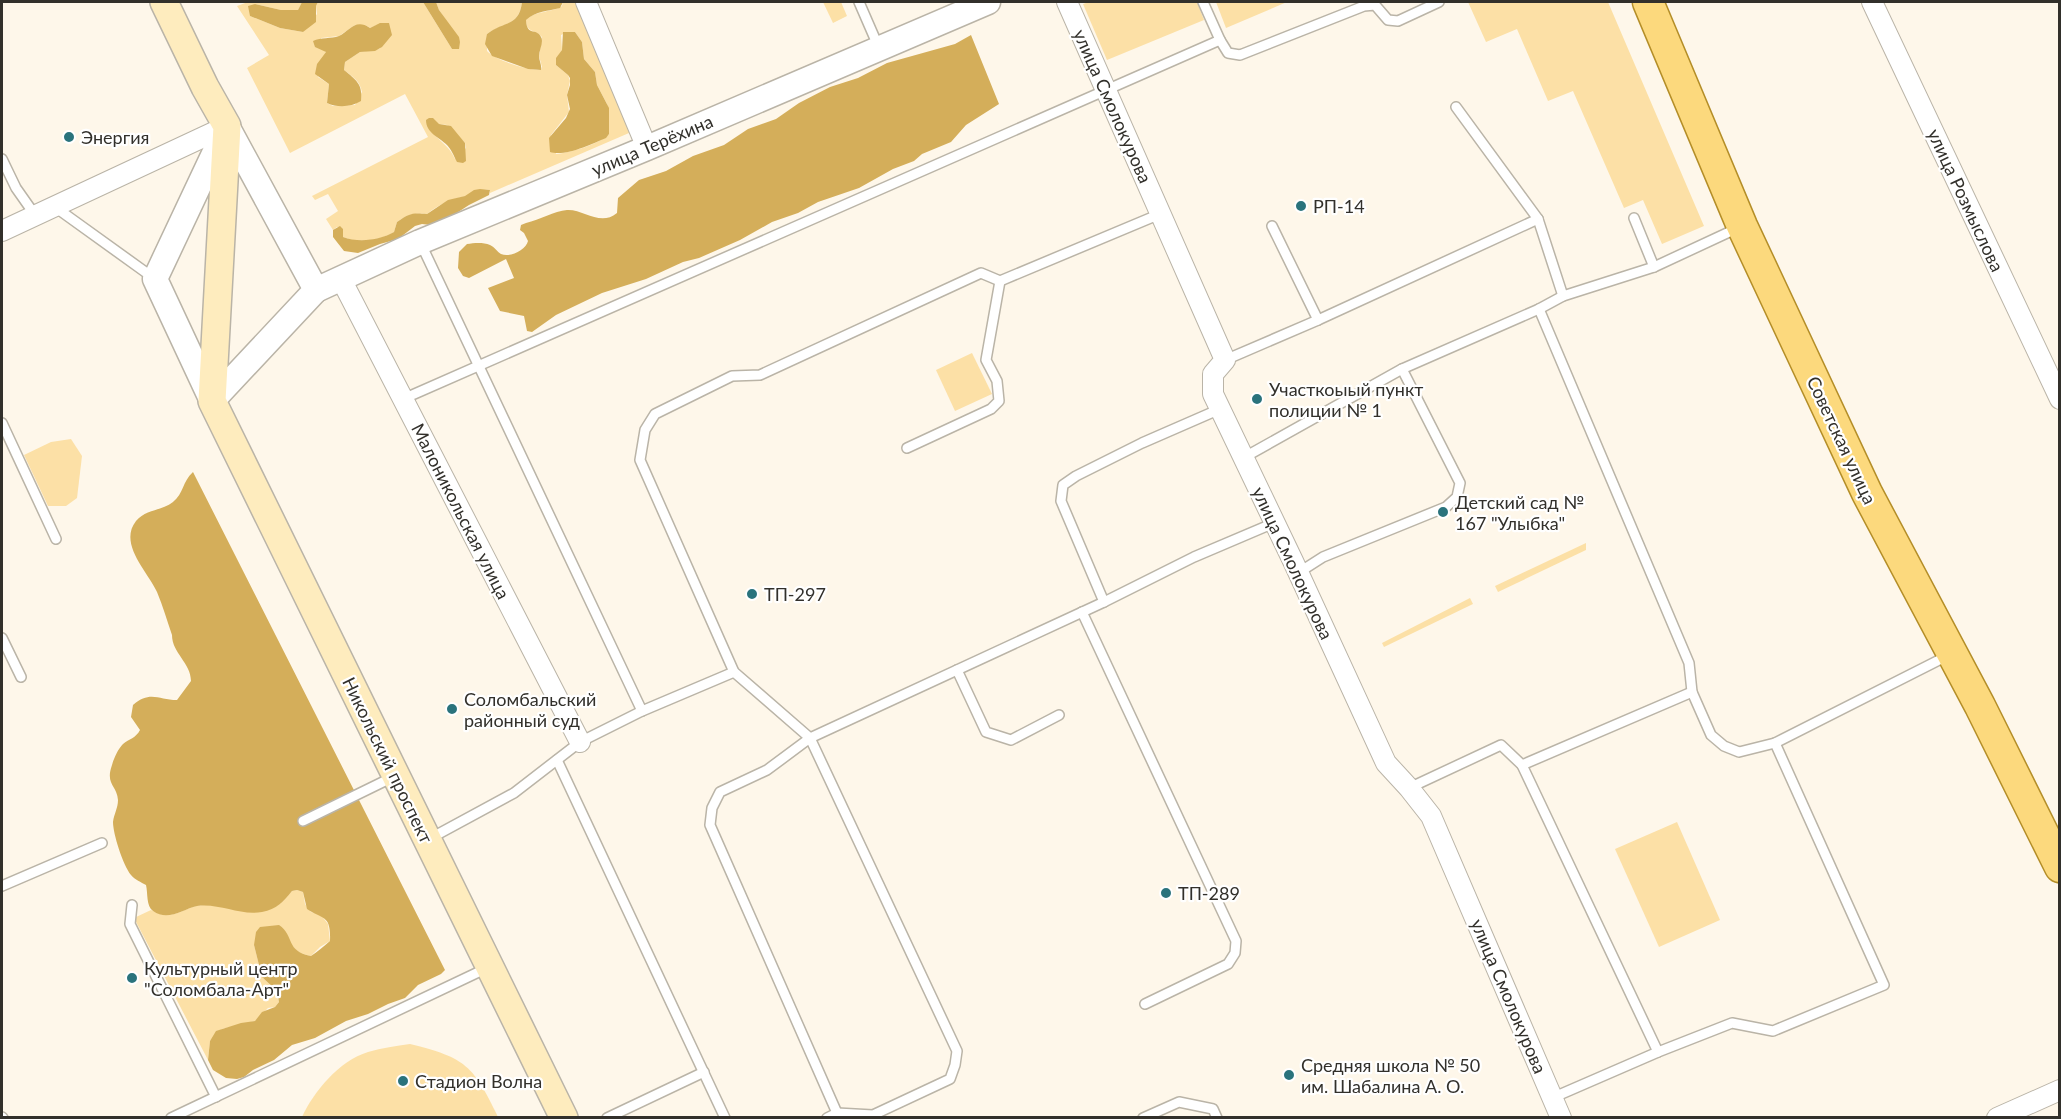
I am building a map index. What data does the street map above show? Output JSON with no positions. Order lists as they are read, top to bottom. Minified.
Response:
{"streets":{"main road":["Советская улица","Никольский проспект"],"street":["улица Смолокурова","улица Терёхина","улица Розмыслова","Малоникольская улица"]},"crossings":[["улица Терёхина","Малоникольская улица"]],"places":["Энергия","РП-14","Участкоыый пункт полиции № 1","Детский сад № 167 \"Улыбка\"","ТП-297","Соломбальский районный суд","ТП-289","Культурный центр \"Соломбала-Арт\"","Средняя школа № 50 им. Шабалина А. О.","Стадион Волна"]}
